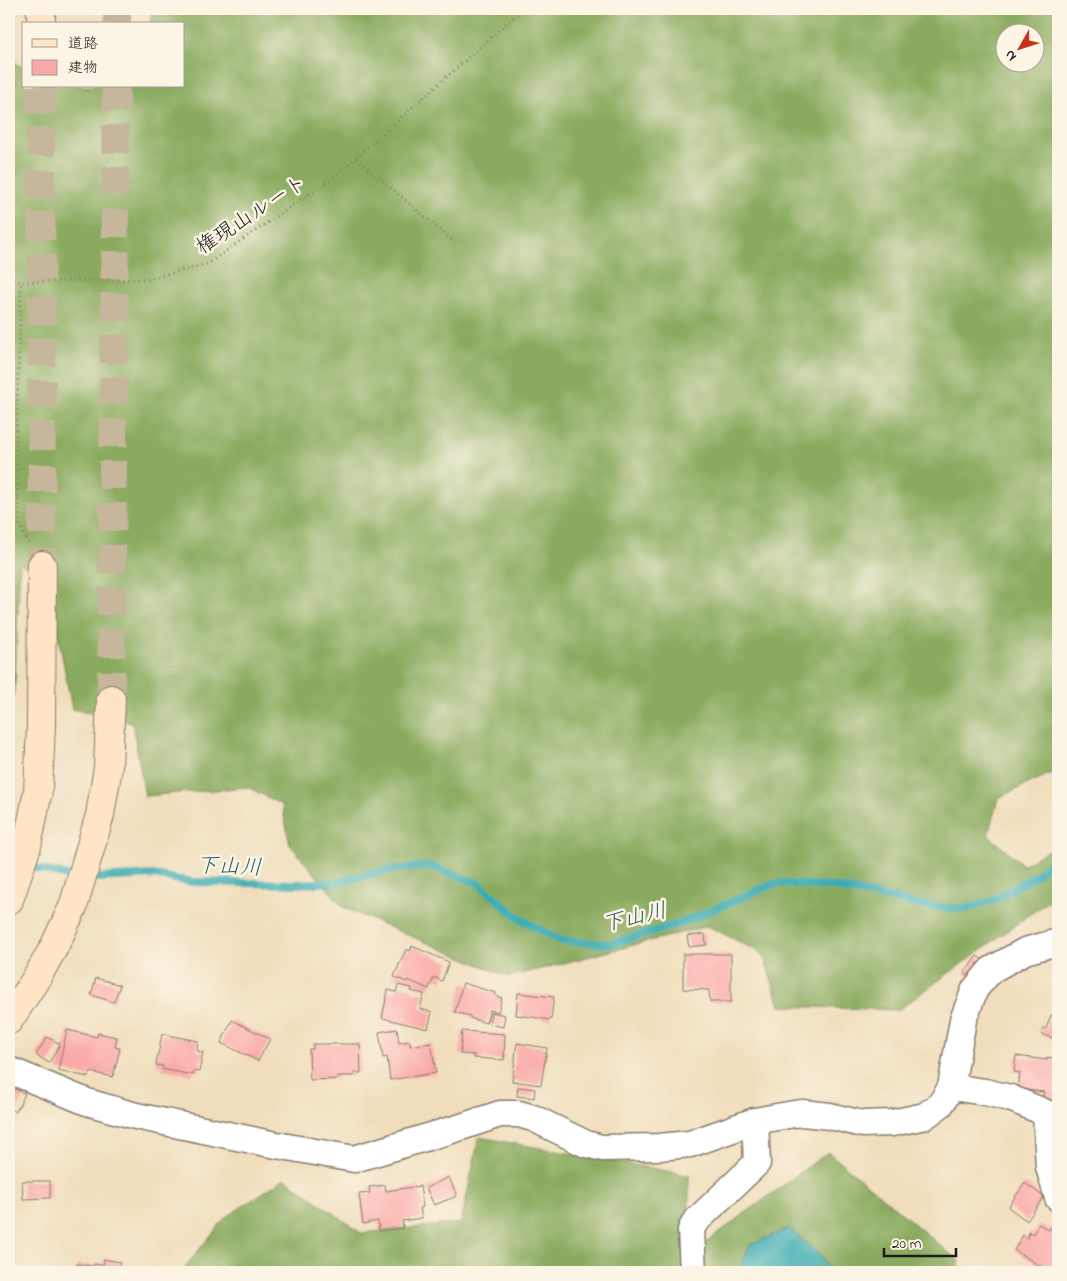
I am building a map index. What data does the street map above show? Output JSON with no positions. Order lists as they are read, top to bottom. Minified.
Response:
{"streets":{"path":["権現山ルート"]},"water":["下山川"],"legend":["道路","建物"],"scale_bar":"20 m","north":"bottom left"}
